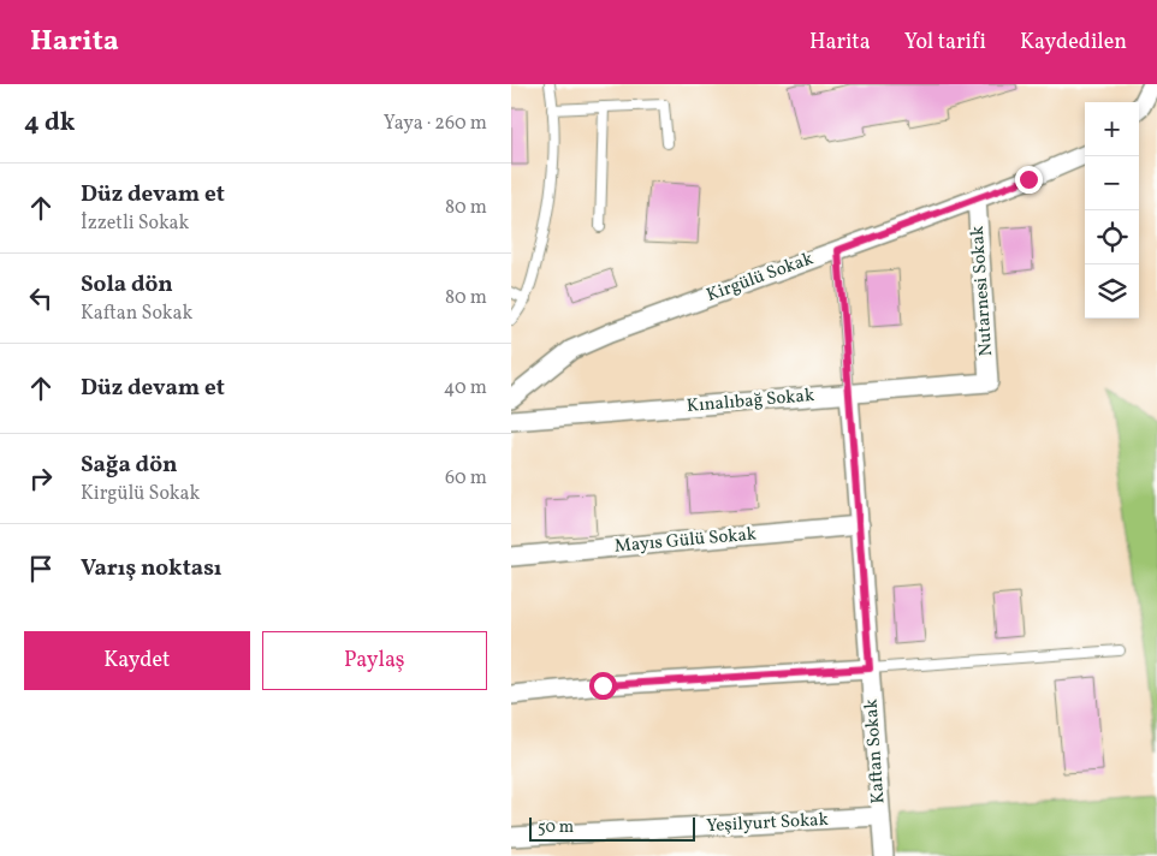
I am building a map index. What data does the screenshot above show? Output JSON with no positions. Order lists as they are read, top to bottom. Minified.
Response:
{"streets":{"street":["Kirgülü Sokak","Nutarnesi Sokak","Kınalıbağ Sokak","Mayıs Gülü Sokak","Kaftan Sokak","Yeşilyurt Sokak"]},"crossings":[["Kirgülü Sokak","Nutarnesi Sokak"],["Nutarnesi Sokak","Kınalıbağ Sokak"],["Kınalıbağ Sokak","Kaftan Sokak"],["Mayıs Gülü Sokak","Kaftan Sokak"],["Kaftan Sokak","Yeşilyurt Sokak"]],"scale_bar":"50 m","page":{"header":"Harita","nav":["Harita","Yol tarifi","Kaydedilen"],"heading":["4 dk","Yaya · 260 m"],"map_buttons":["+","−"],"list":[["Düz devam et","İzzetli Sokak","80 m"],["Sola dön","Kaftan Sokak","80 m"],["Düz devam et","40 m"],["Sağa dön","Kirgülü Sokak","60 m"],"Varış noktası"],"buttons":["Kaydet","Paylaş"],"scale":"50 m"}}
